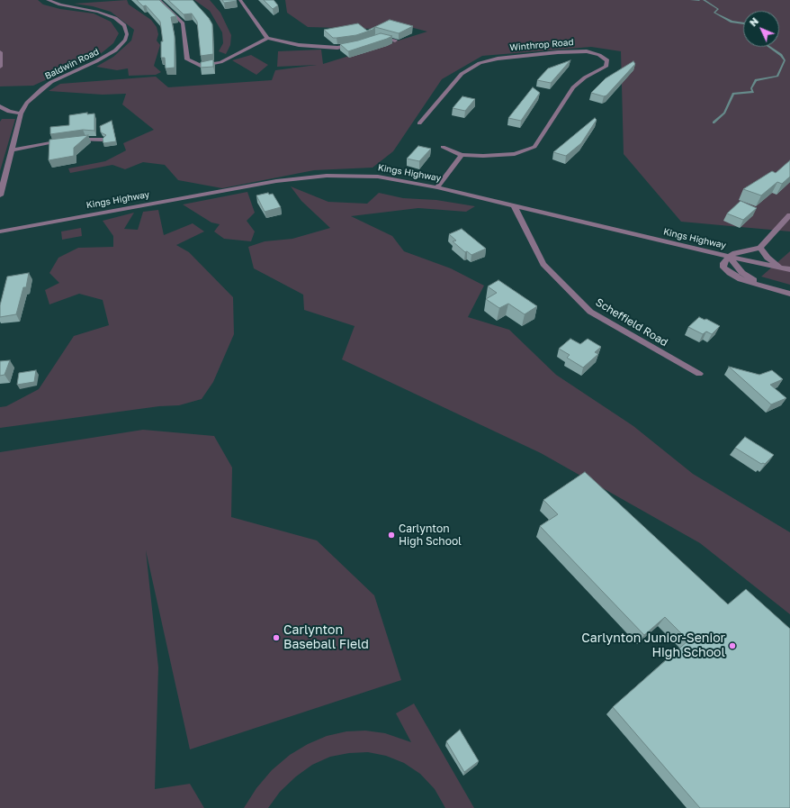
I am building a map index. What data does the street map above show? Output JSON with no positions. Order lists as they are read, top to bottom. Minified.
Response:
{"streets":{"street":["Winthrop Road","Baldwin Road","Kings Highway","Scheffield Road"]},"crossings":[["Kings Highway","Scheffield Road"]],"places":["Carlynton High School","Carlynton Baseball Field","Carlynton Junior-Senior High School"],"north":"top left"}
